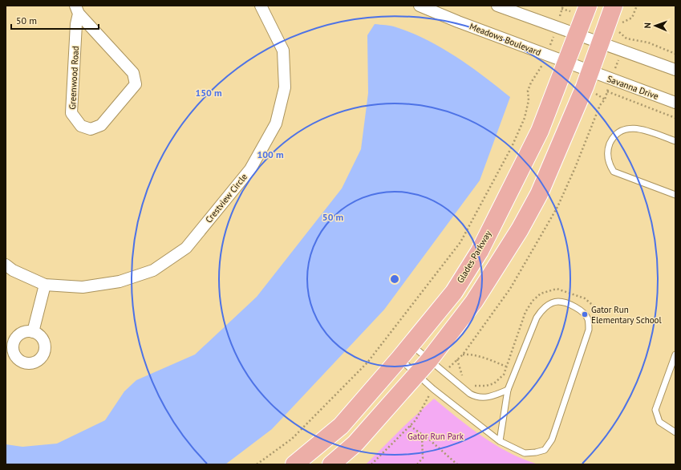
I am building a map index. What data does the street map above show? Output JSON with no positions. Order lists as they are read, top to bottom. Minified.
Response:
{"streets":{"main road":["Glades Parkway"],"street":["Meadows Boulevard","Greenwood Road","Savanna Drive","Crestview Circle"]},"crossings":[["Meadows Boulevard","Savanna Drive"],["Meadows Boulevard","Glades Parkway"]],"parks":["Gator Run Park"],"places":["Gator Run Elementary School"],"scale_bar":"50 m","north":"left","rings":["150 m","100 m","50 m"]}
